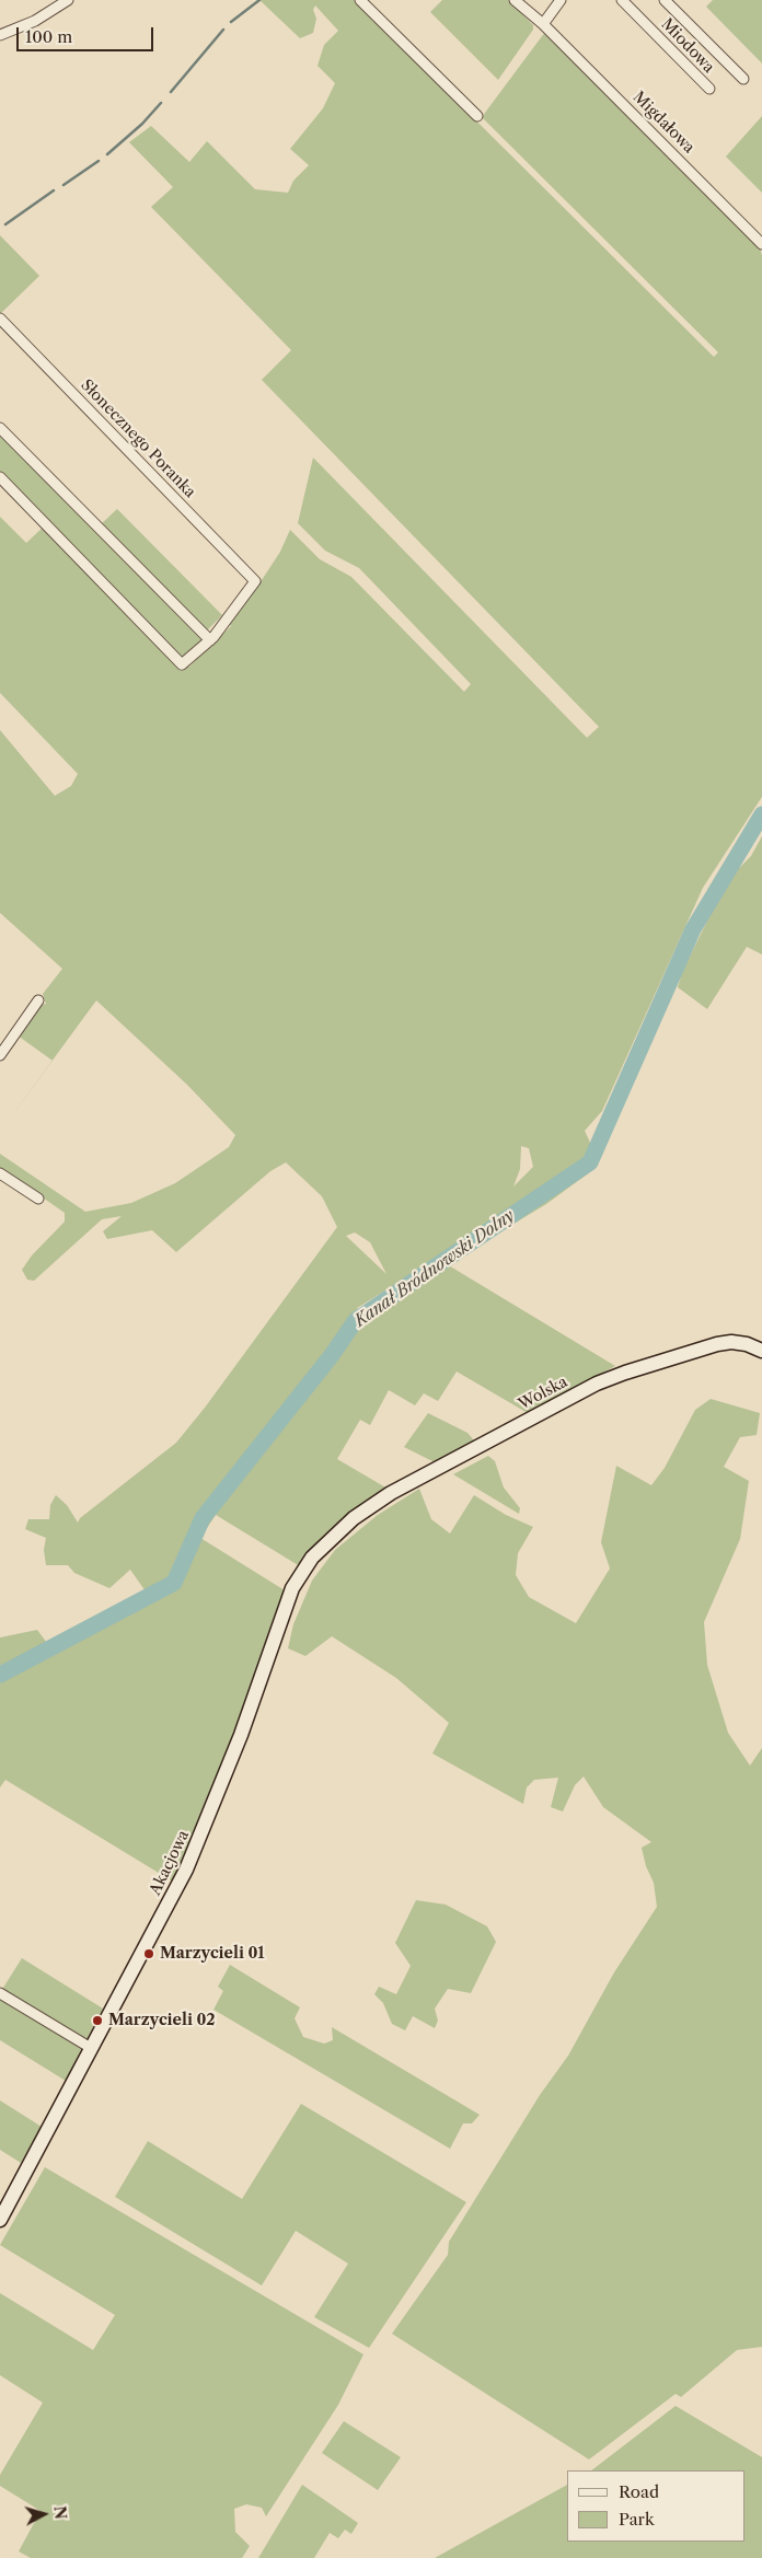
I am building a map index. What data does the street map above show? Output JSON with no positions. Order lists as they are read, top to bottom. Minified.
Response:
{"streets":{"street":["Miodowa","Migdałowa","Słonecznego Poranka","Wolska","Akacjowa"]},"crossings":[["Wolska","Akacjowa"]],"water":["Kanał Bródnowski Dolny"],"places":["Marzycieli 01","Marzycieli 02"],"legend":["Road","Park"],"scale_bar":"100 m","north":"right"}
